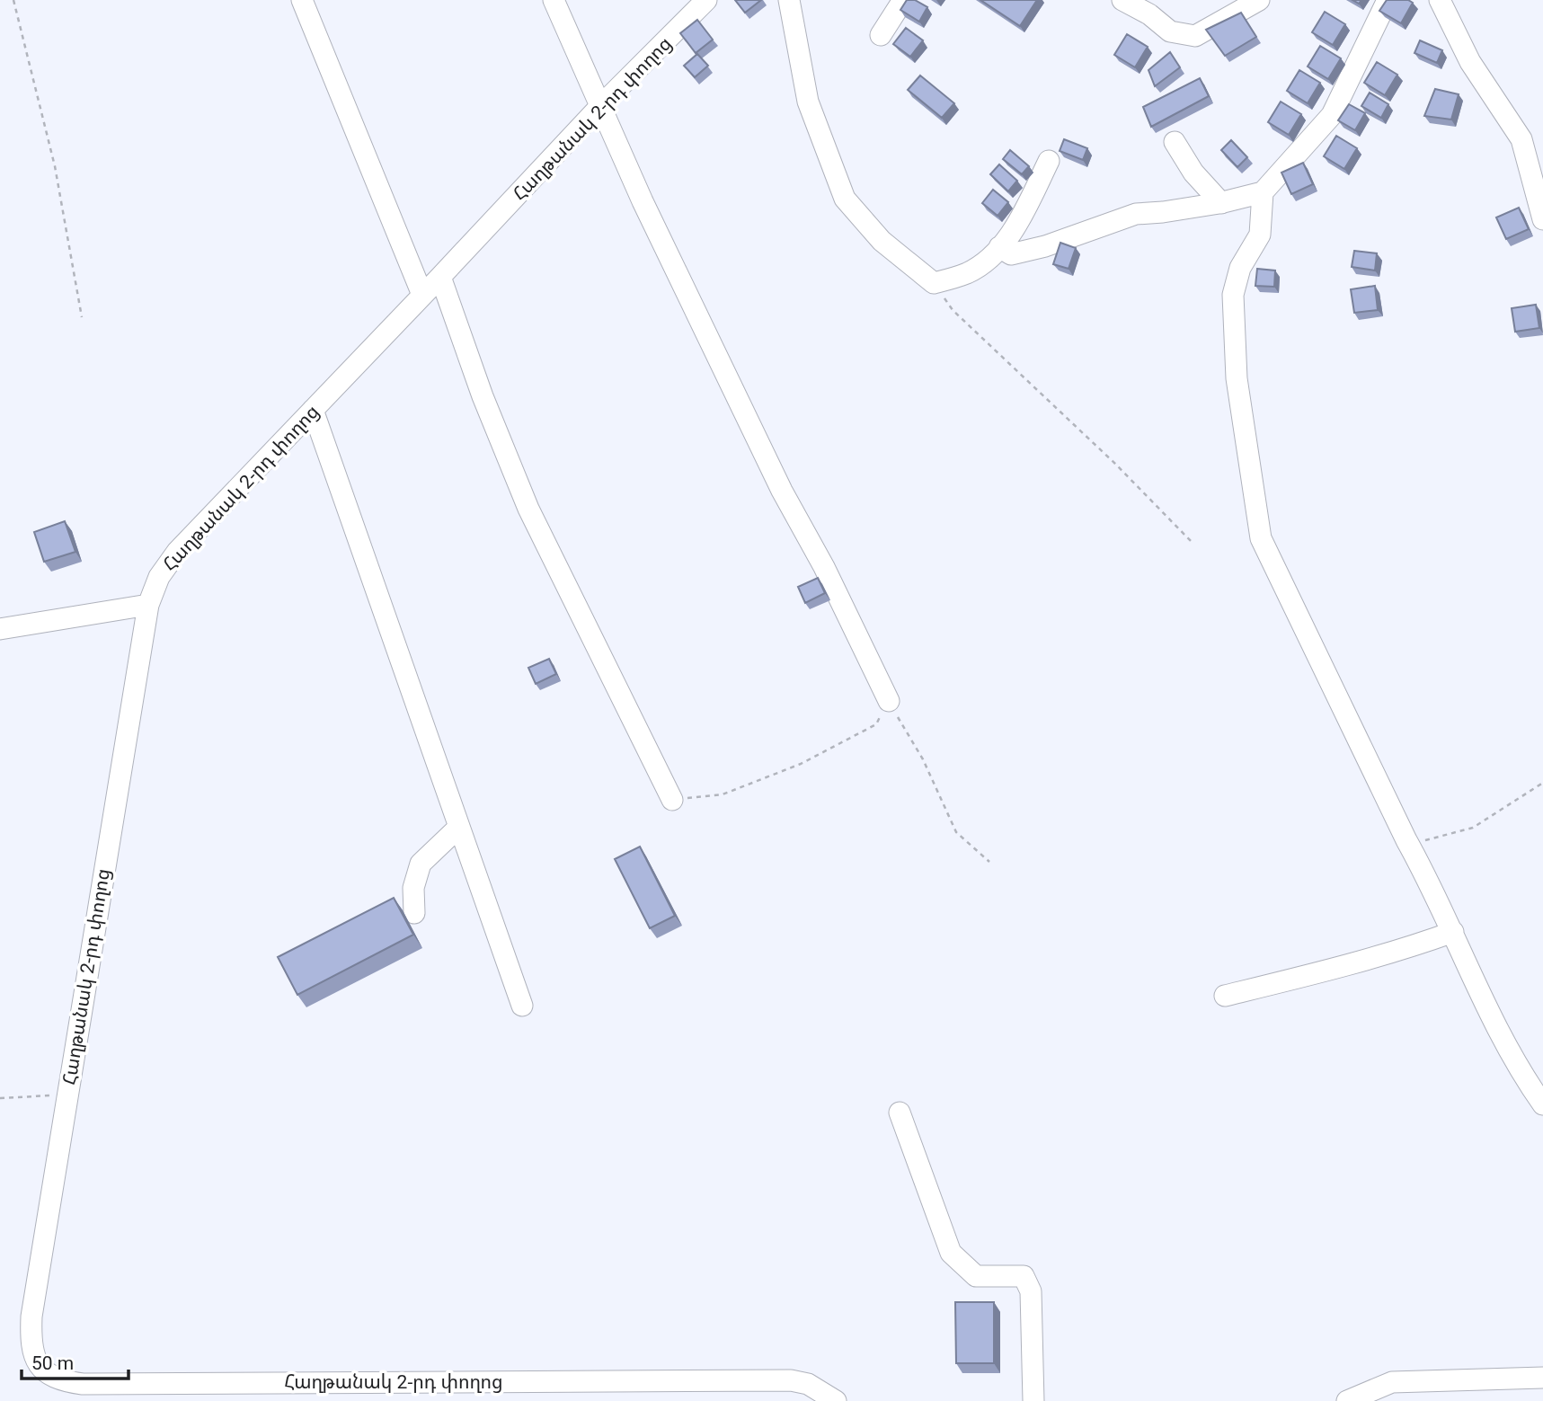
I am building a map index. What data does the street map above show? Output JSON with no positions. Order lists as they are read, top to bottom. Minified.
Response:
{"streets":{"street":["Հաղթանակ 2-րդ փողոց"]},"scale_bar":"50 m"}
